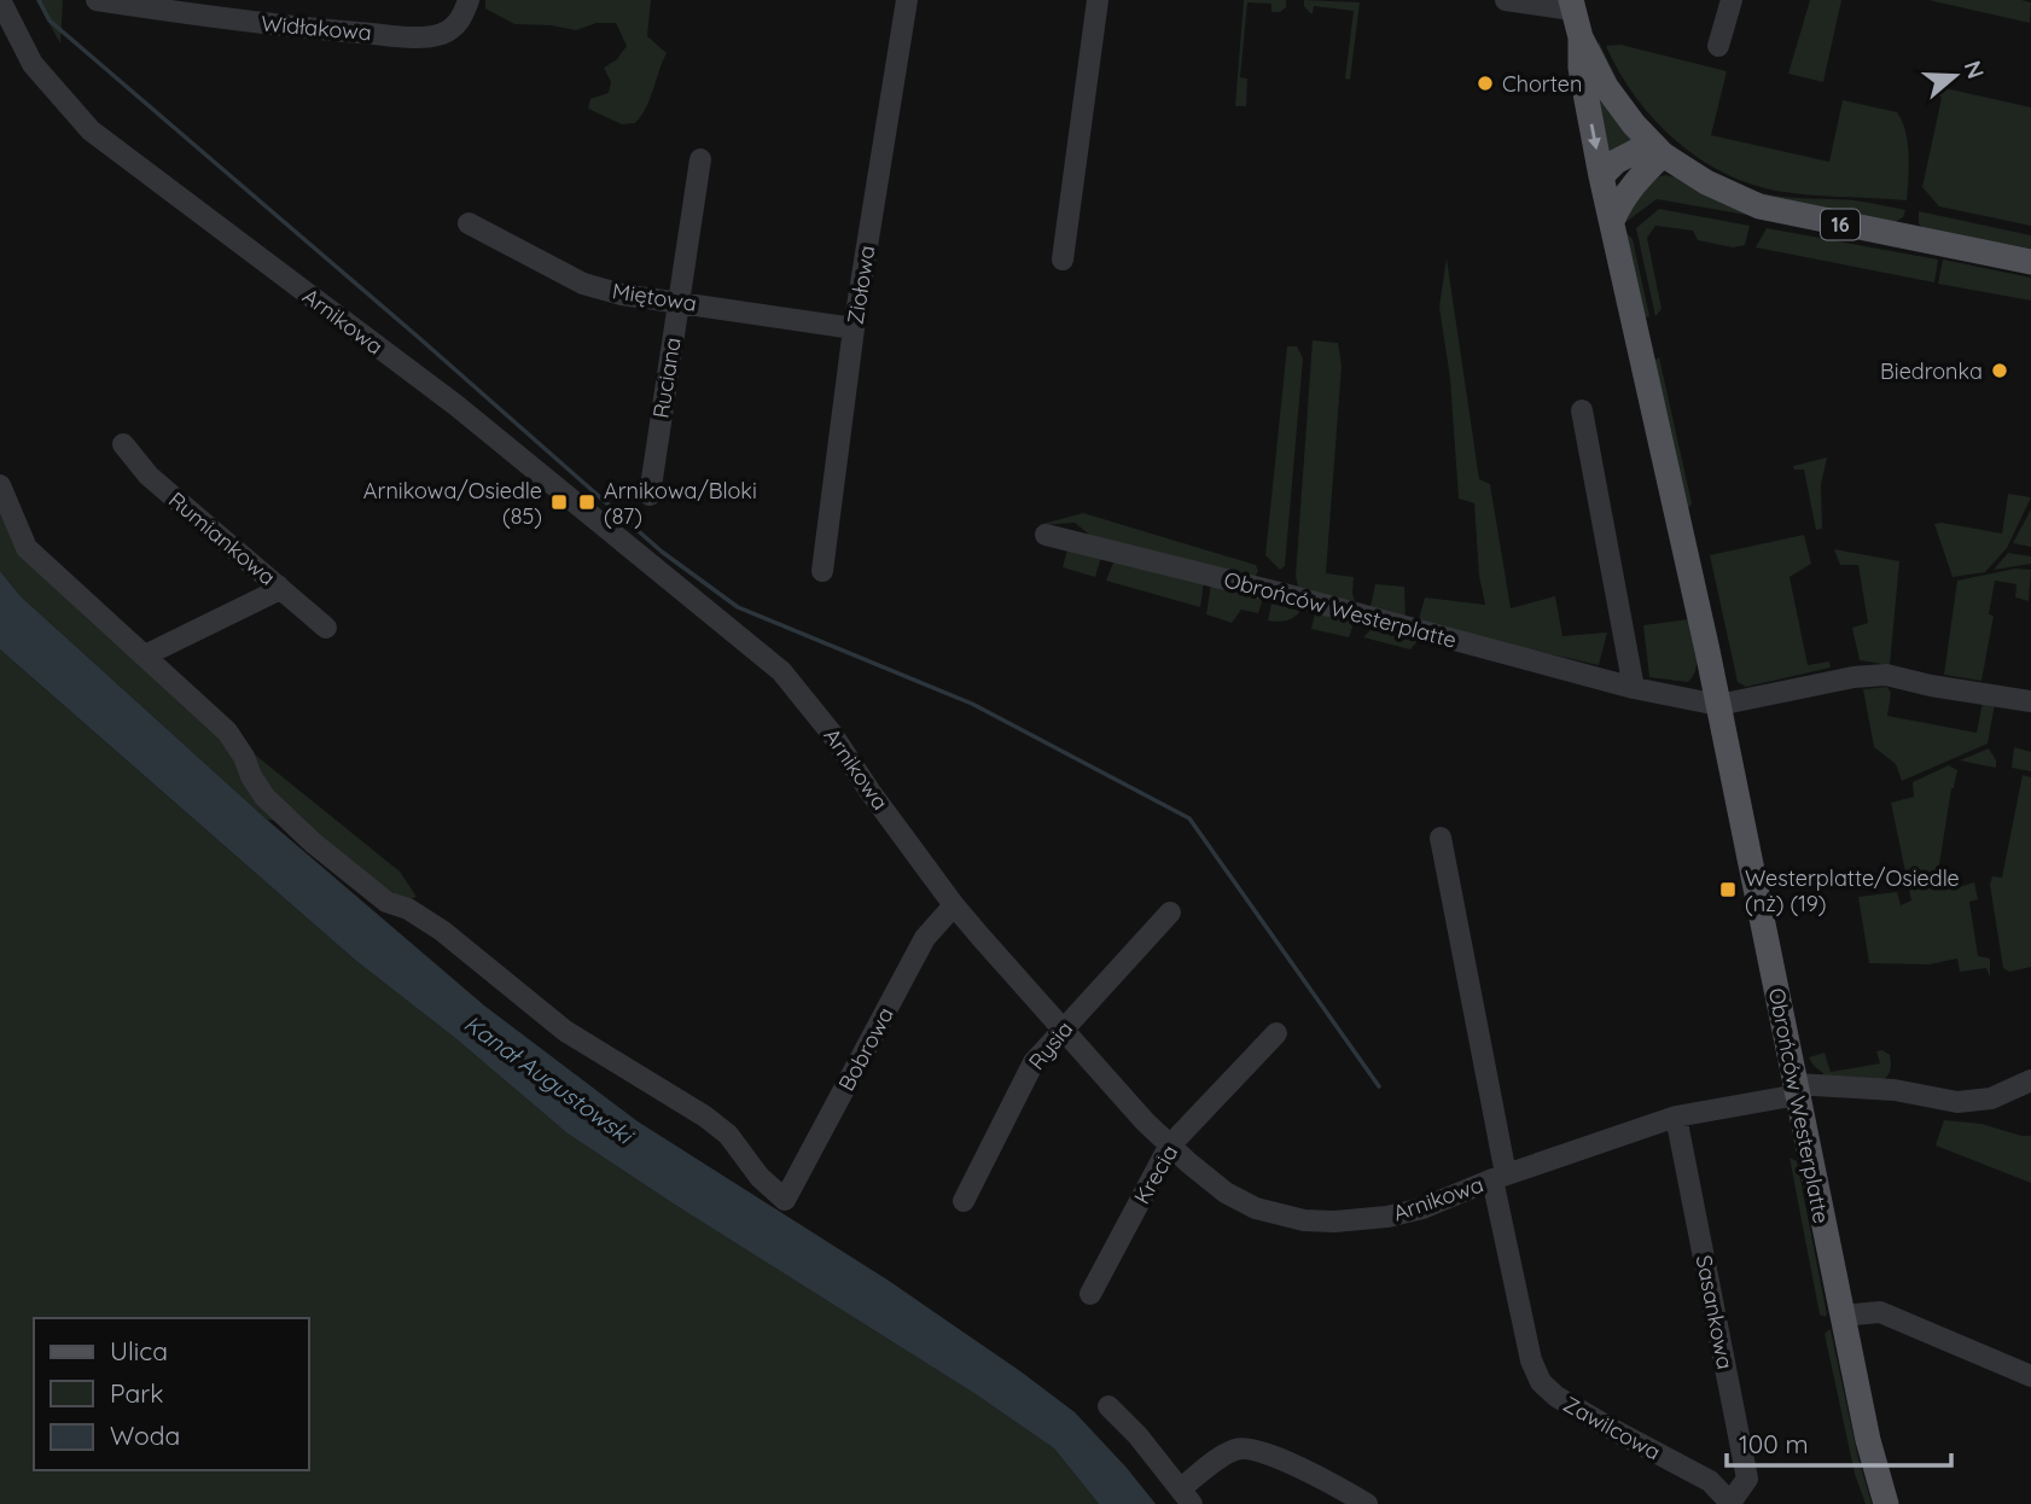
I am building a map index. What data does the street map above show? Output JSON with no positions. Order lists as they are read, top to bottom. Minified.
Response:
{"streets":{"main road":["16","Obrońców Westerplatte"],"street":["Widłakowa","Ziołowa","Miętowa","Arnikowa","Ruciana","Rumiankowa","Rysia","Bobrowa","Krecia","Sasankowa","Zawilcowa"]},"crossings":[["16","Obrońców Westerplatte"],["Ziołowa","Miętowa"],["Miętowa","Ruciana"],["Arnikowa","Obrońców Westerplatte"],["Arnikowa","Rysia"],["Arnikowa","Bobrowa"],["Arnikowa","Krecia"],["Arnikowa","Sasankowa"],["Arnikowa","Zawilcowa"],["Sasankowa","Zawilcowa"]],"water":["Kanał Augustowski"],"places":{"other":["Chorten","Biedronka"],"transit":["Arnikowa/Osiedle (85)","Arnikowa/Bloki (87)","Westerplatte/Osiedle (nż) (19)"]},"legend":["Ulica","Park","Woda"],"scale_bar":"100 m","north":"right"}
